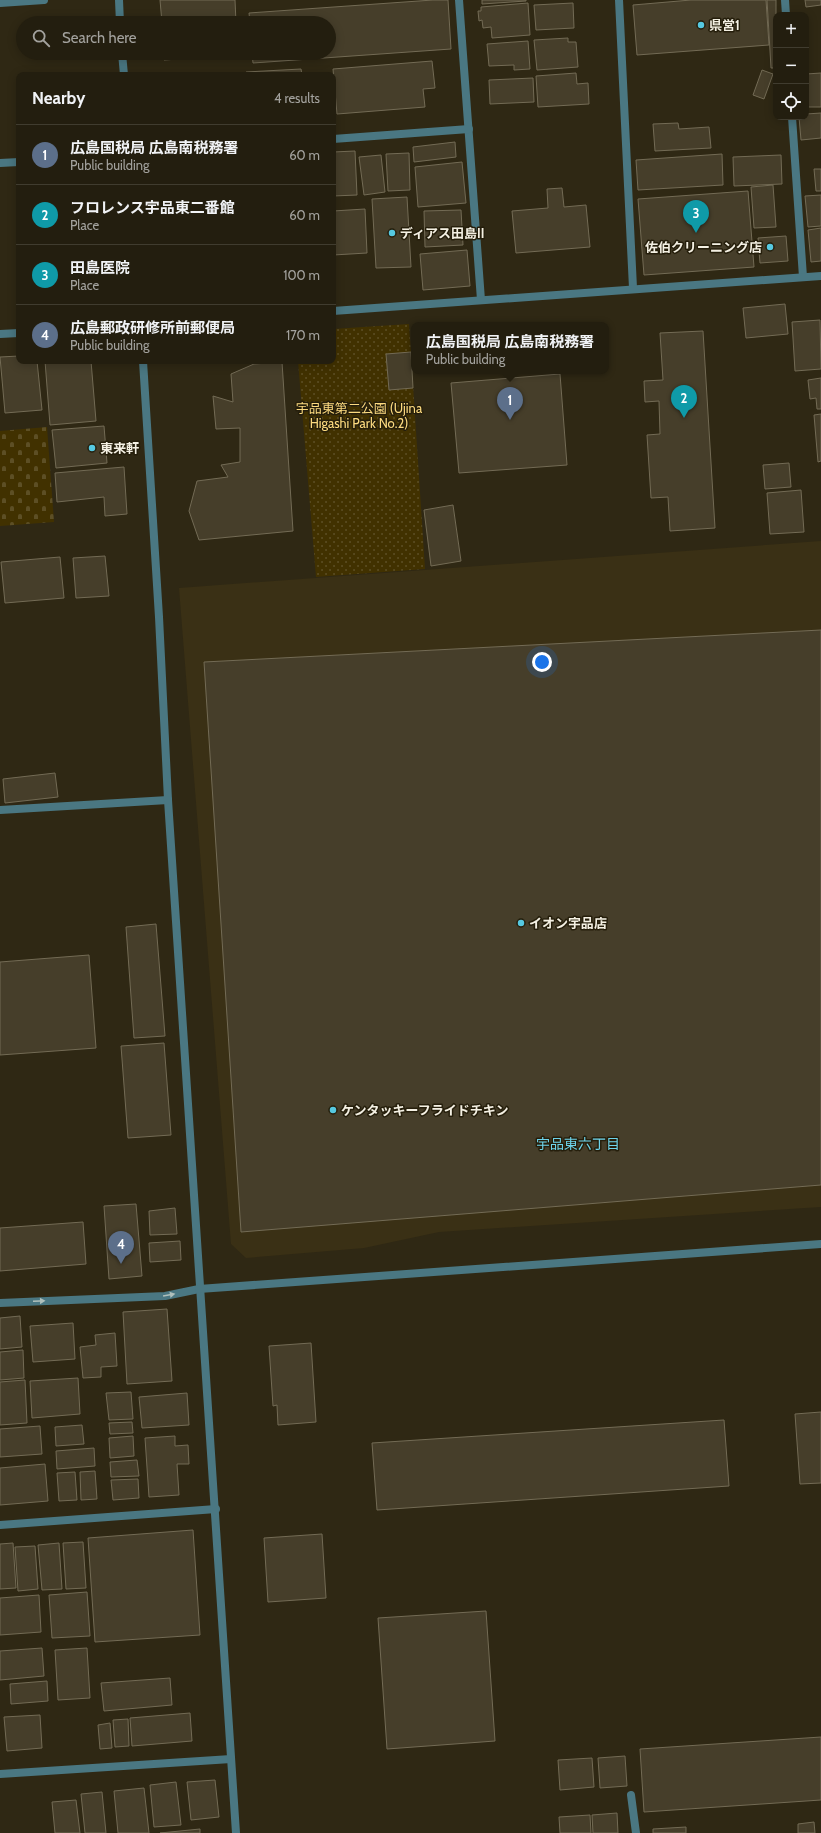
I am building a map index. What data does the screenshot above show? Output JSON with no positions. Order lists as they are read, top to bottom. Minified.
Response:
{"districts":["宇品東六丁目"],"parks":["宇品東第二公園 (Ujina Higashi Park No.2)"],"places":["県営1","ディアス田島II","佐伯クリーニング店","東来軒","イオン宇品店","ケンタッキーフライドチキン"],"page":{"map_buttons":["+","−"],"search":"Search here","heading":["Nearby","4 results"],"list":[{"mark":"1","name":"広島国税局 広島南税務署","note":"Public building","value":"60 m"},{"mark":"2","name":"フロレンス宇品東二番館","note":"Place","value":"60 m"},{"mark":"3","name":"田島医院","note":"Place","value":"100 m"},{"mark":"4","name":"広島郵政研修所前郵便局","note":"Public building","value":"170 m"}],"pins":["3","2","1","4"],"popup":["広島国税局 広島南税務署","Public building"]}}
